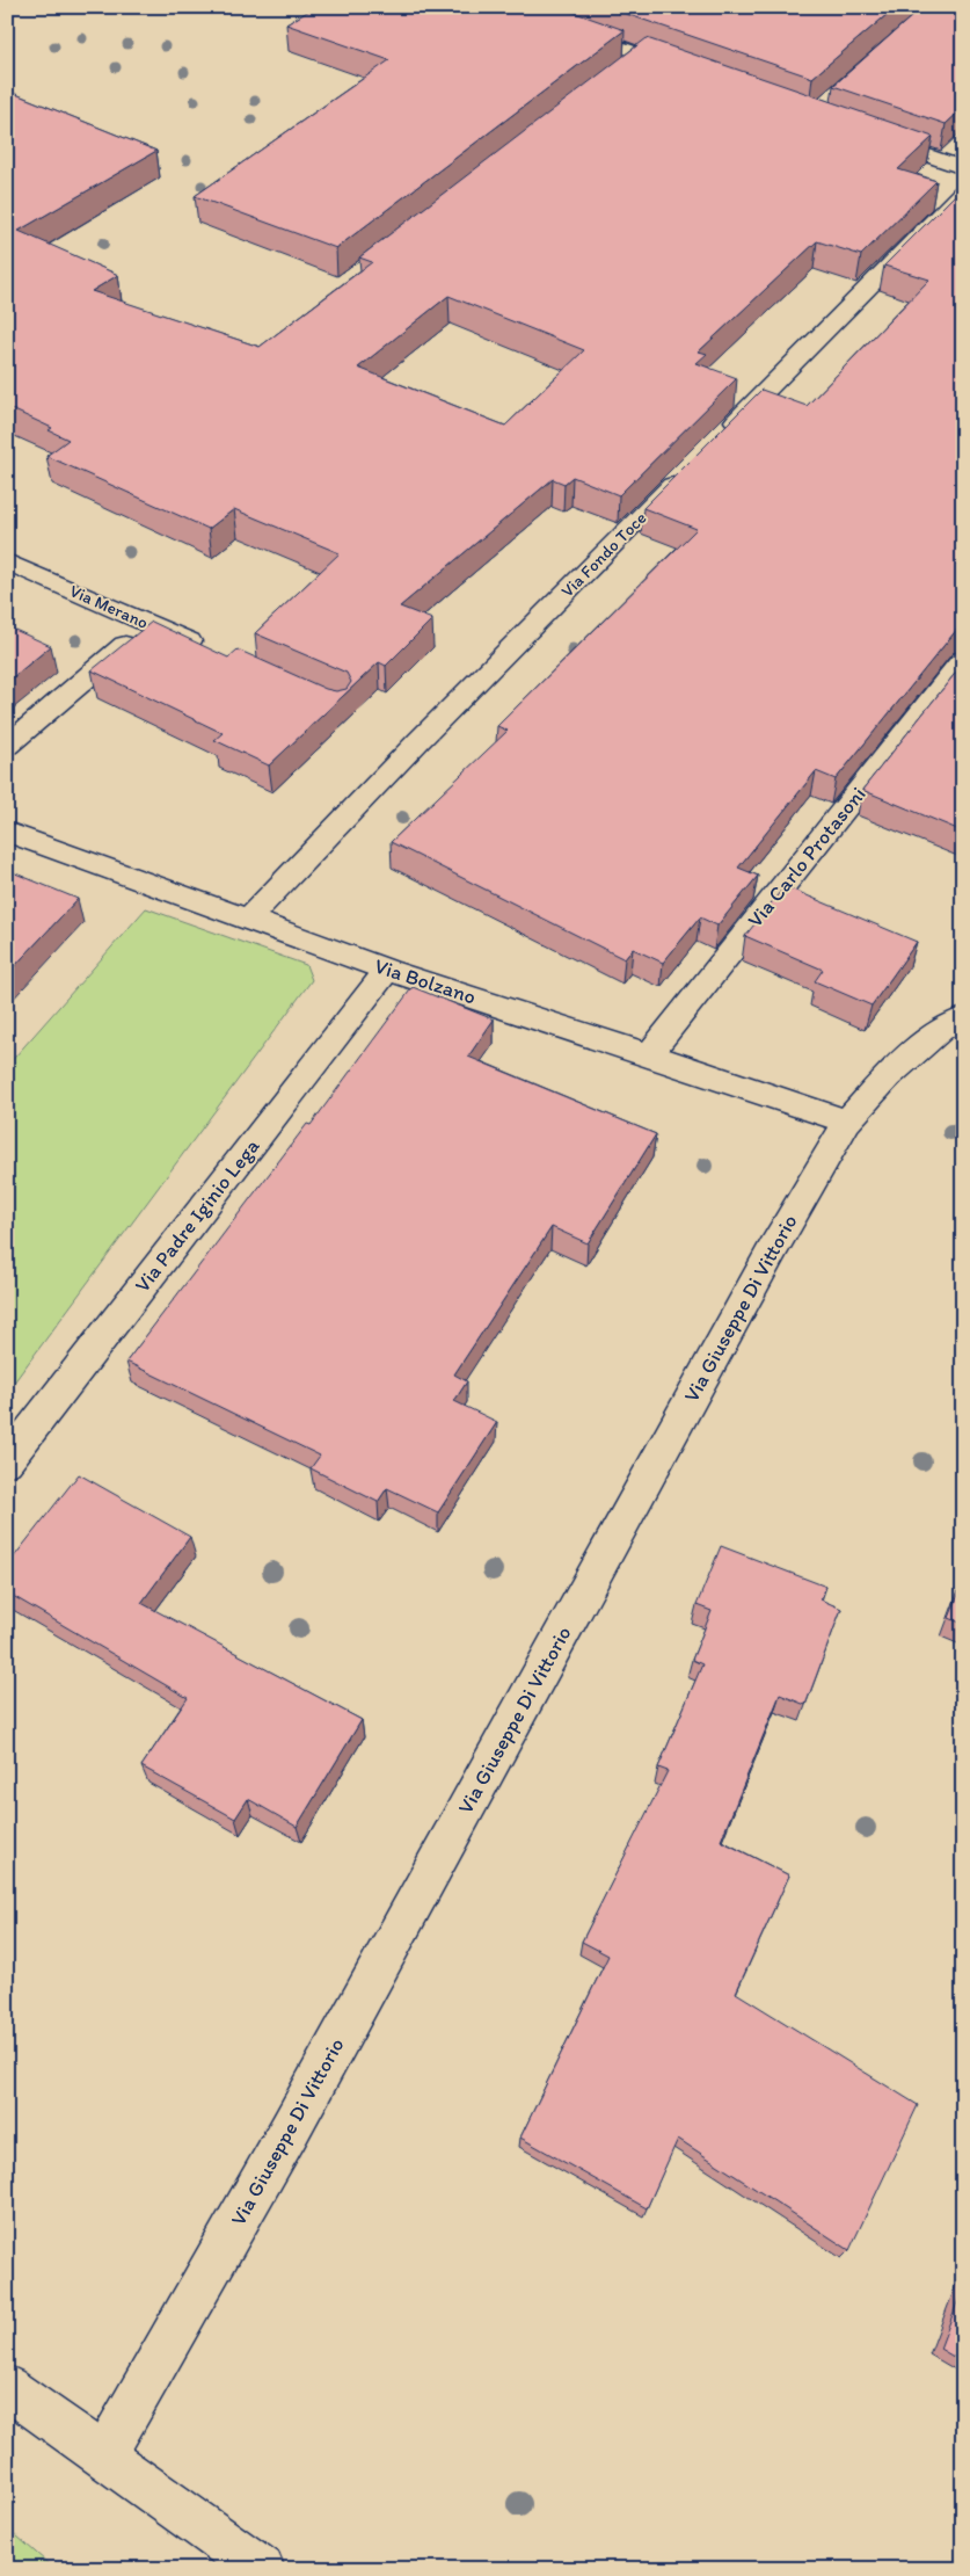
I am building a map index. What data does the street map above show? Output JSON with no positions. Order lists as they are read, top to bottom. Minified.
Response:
{"streets":{"street":["Via Fondo Toce","Via Merano","Via Carlo Protasoni","Via Bolzano","Via Padre Iginio Lega","Via Giuseppe Di Vittorio"]},"crossings":[["Via Fondo Toce","Via Bolzano"],["Via Carlo Protasoni","Via Bolzano"],["Via Bolzano","Via Padre Iginio Lega"],["Via Bolzano","Via Giuseppe Di Vittorio"]]}
